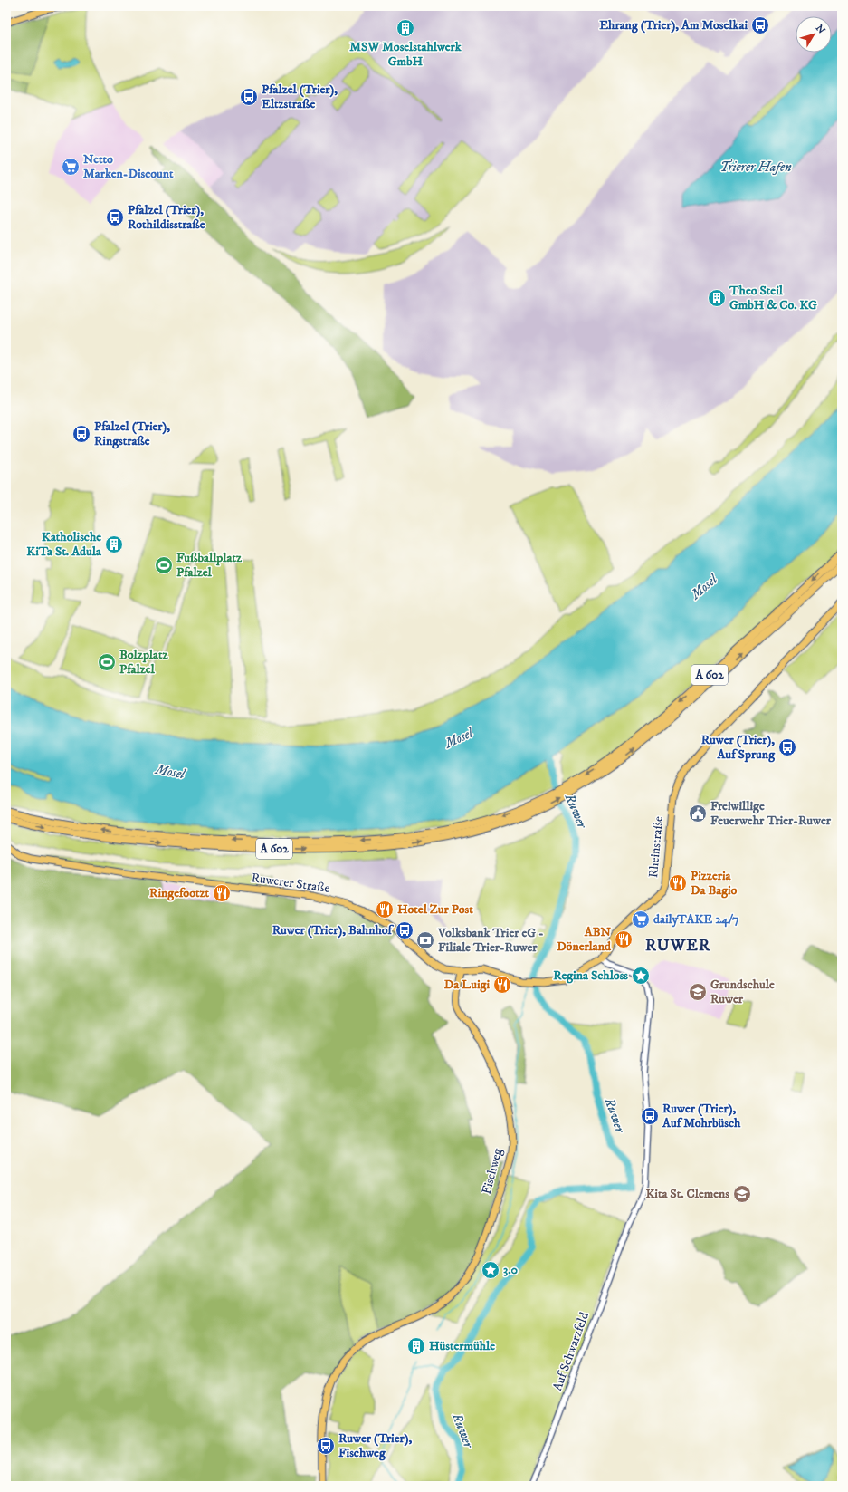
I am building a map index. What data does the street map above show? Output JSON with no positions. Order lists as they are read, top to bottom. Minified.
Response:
{"streets":{"highway":["A 602"],"main road":["Rheinstraße","Ruwerer Straße","Fischweg"],"street":["Auf Schwarzfeld"]},"crossings":[["Rheinstraße","Ruwerer Straße"],["Rheinstraße","Auf Schwarzfeld"],["Ruwerer Straße","Fischweg"]],"districts":["RUWER"],"water":["Trierer Hafen","Mosel","Ruwer"],"places":{"bus stop":["Ehrang (Trier), Am Moselkai","Pfalzel (Trier), Eltzstraße","Pfalzel (Trier), Rothildisstraße","Pfalzel (Trier), Ringstraße","Ruwer (Trier), Auf Sprung","Ruwer (Trier), Bahnhof","Ruwer (Trier), Auf Mohrbüsch","Ruwer (Trier), Fischweg"],"building":["MSW Moselstahlwerk GmbH","Theo Steil GmbH & Co. KG","Katholische KiTa St. Adula","Hüstermühle"],"supermarket":["Netto Marken-Discount","dailyTAKE 24/7"],"sports":["Fußballplatz Pfalzel","Bolzplatz Pfalzel"],"public building":["Freiwillige Feuerwehr Trier-Ruwer"],"restaurant":["Pizzeria Da Bagio","Ringefootzt","Hotel Zur Post","ABN Dönerland","Da Luigi"],"bank":["Volksbank Trier eG - Filiale Trier-Ruwer"],"place":["Regina Schloss","3.0"],"school or university":["Grundschule Ruwer","Kita St. Clemens"]},"north":"top right"}
